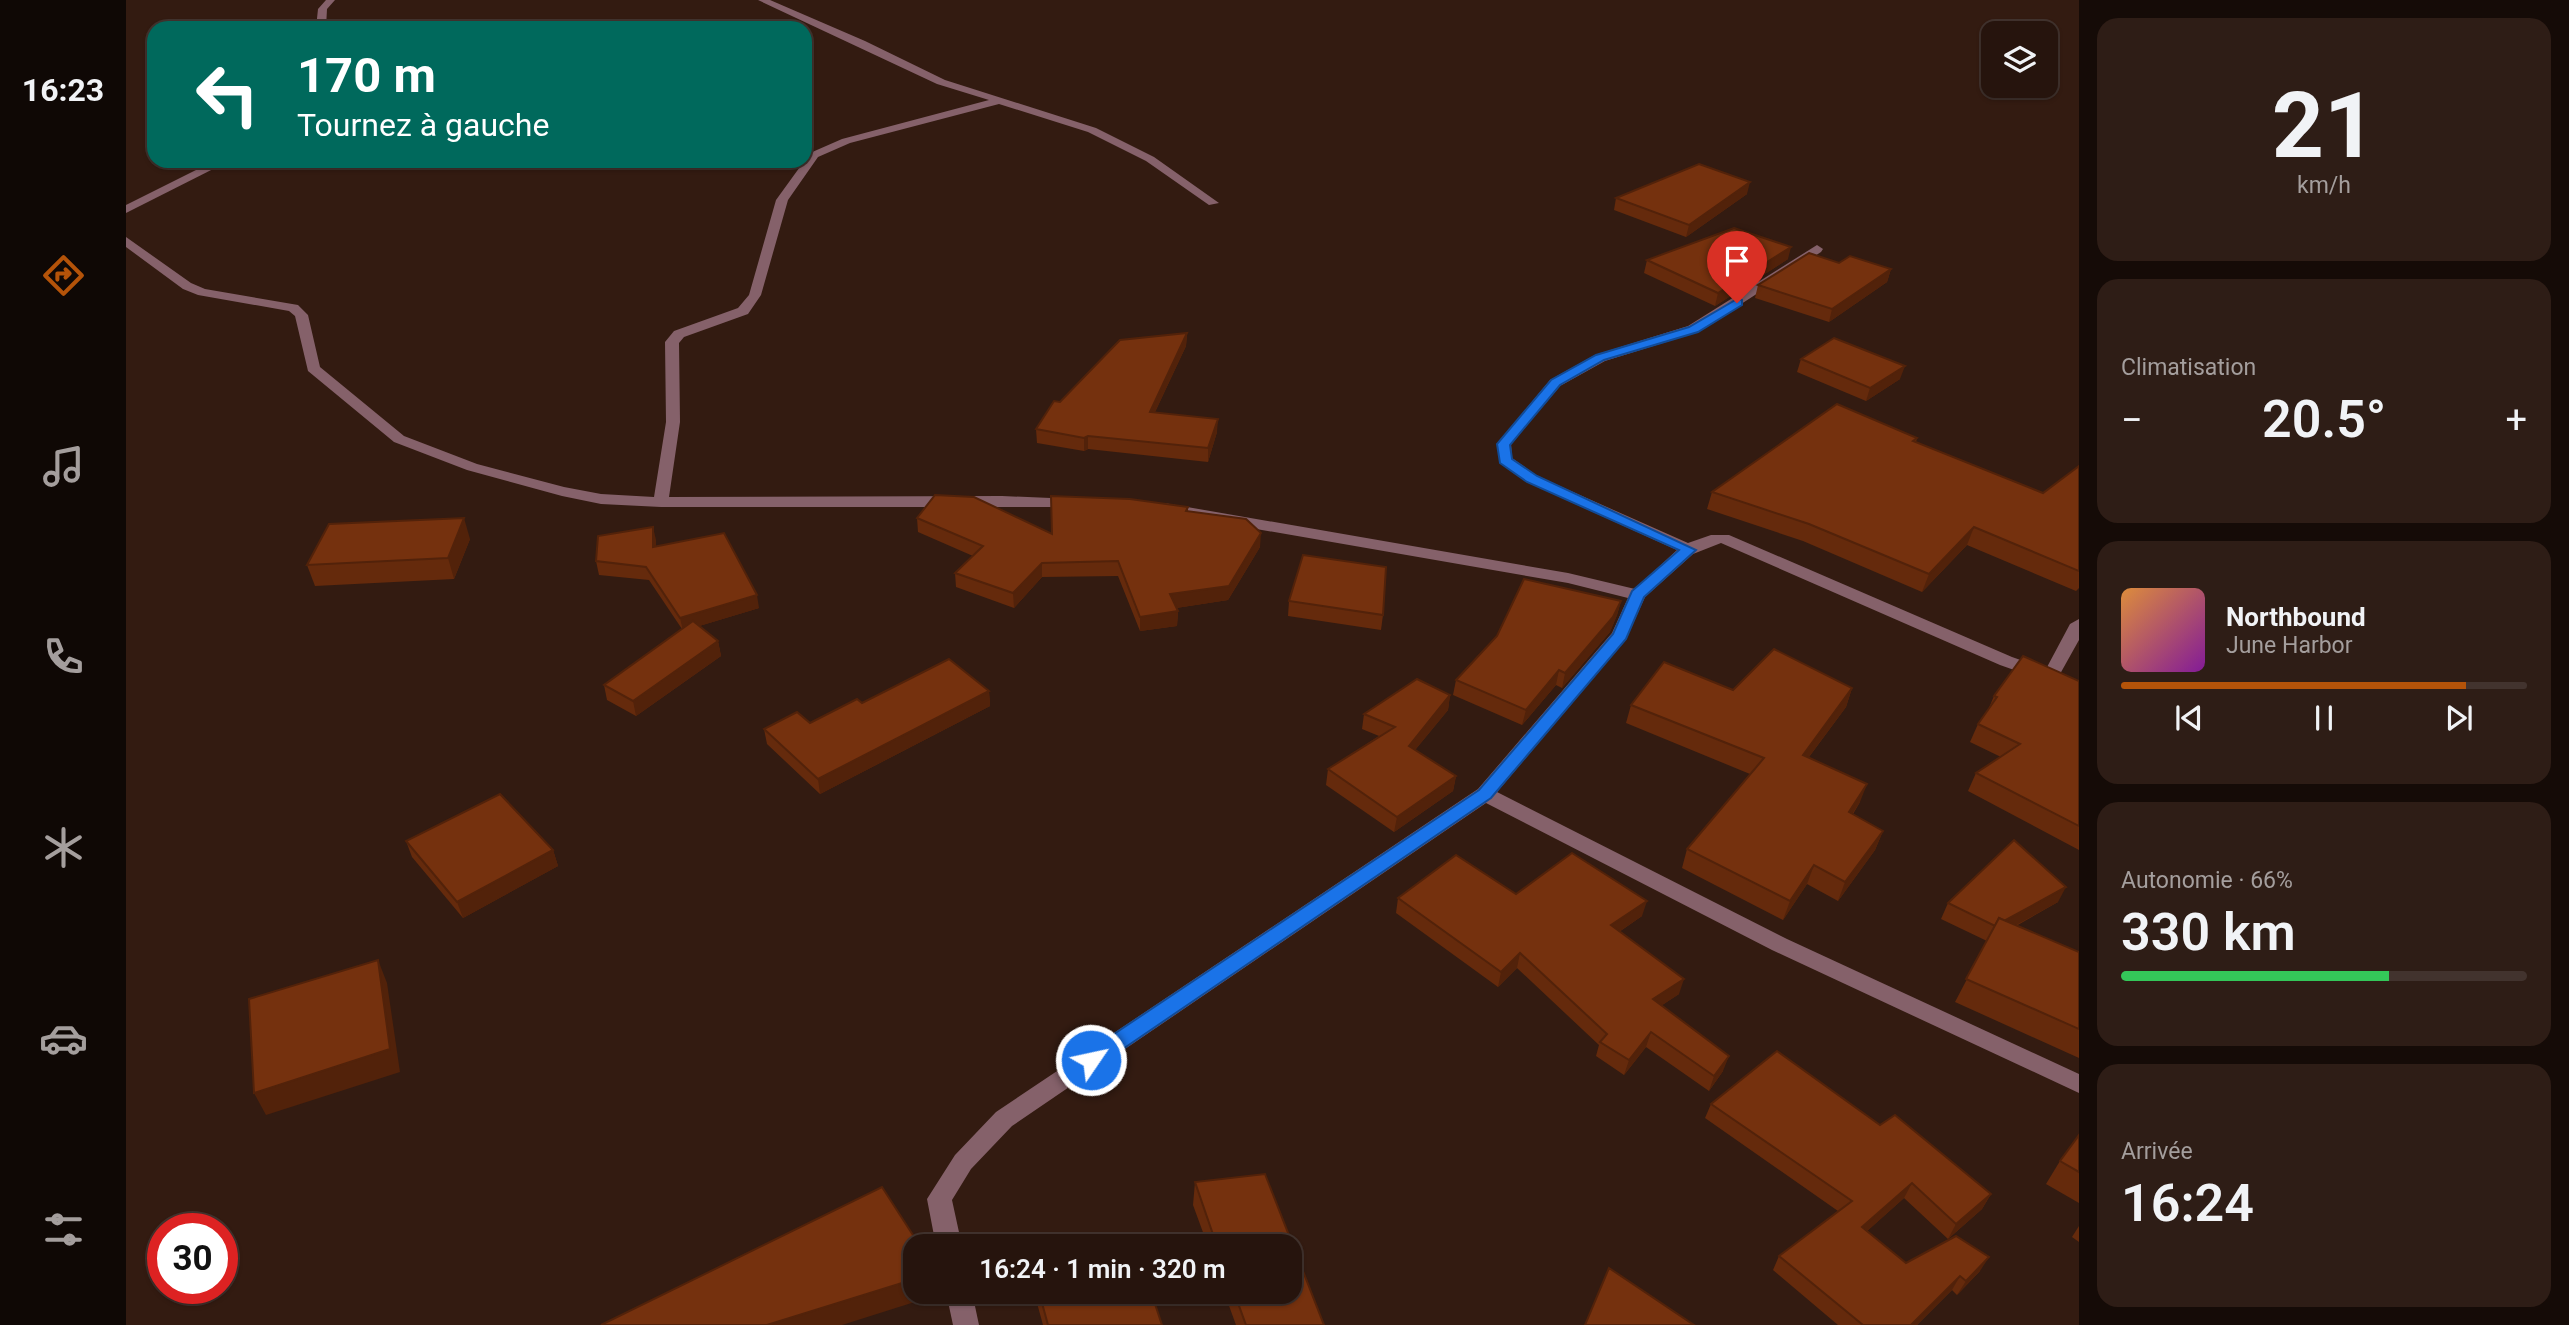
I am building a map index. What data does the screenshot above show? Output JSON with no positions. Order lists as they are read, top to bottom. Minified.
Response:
{"page":{"tabs":"16:23","tile":[["21","km/h"],"Climatisation",["Autonomie · 66%","330 km"],["Arrivée","16:24"]],"turn":["170 m","Tournez à gauche"],"heat":["−","20.5°","+"],"song":["Northbound","June Harbor"],"limit":"30","trip":"16:24 · 1 min · 320 m"}}
